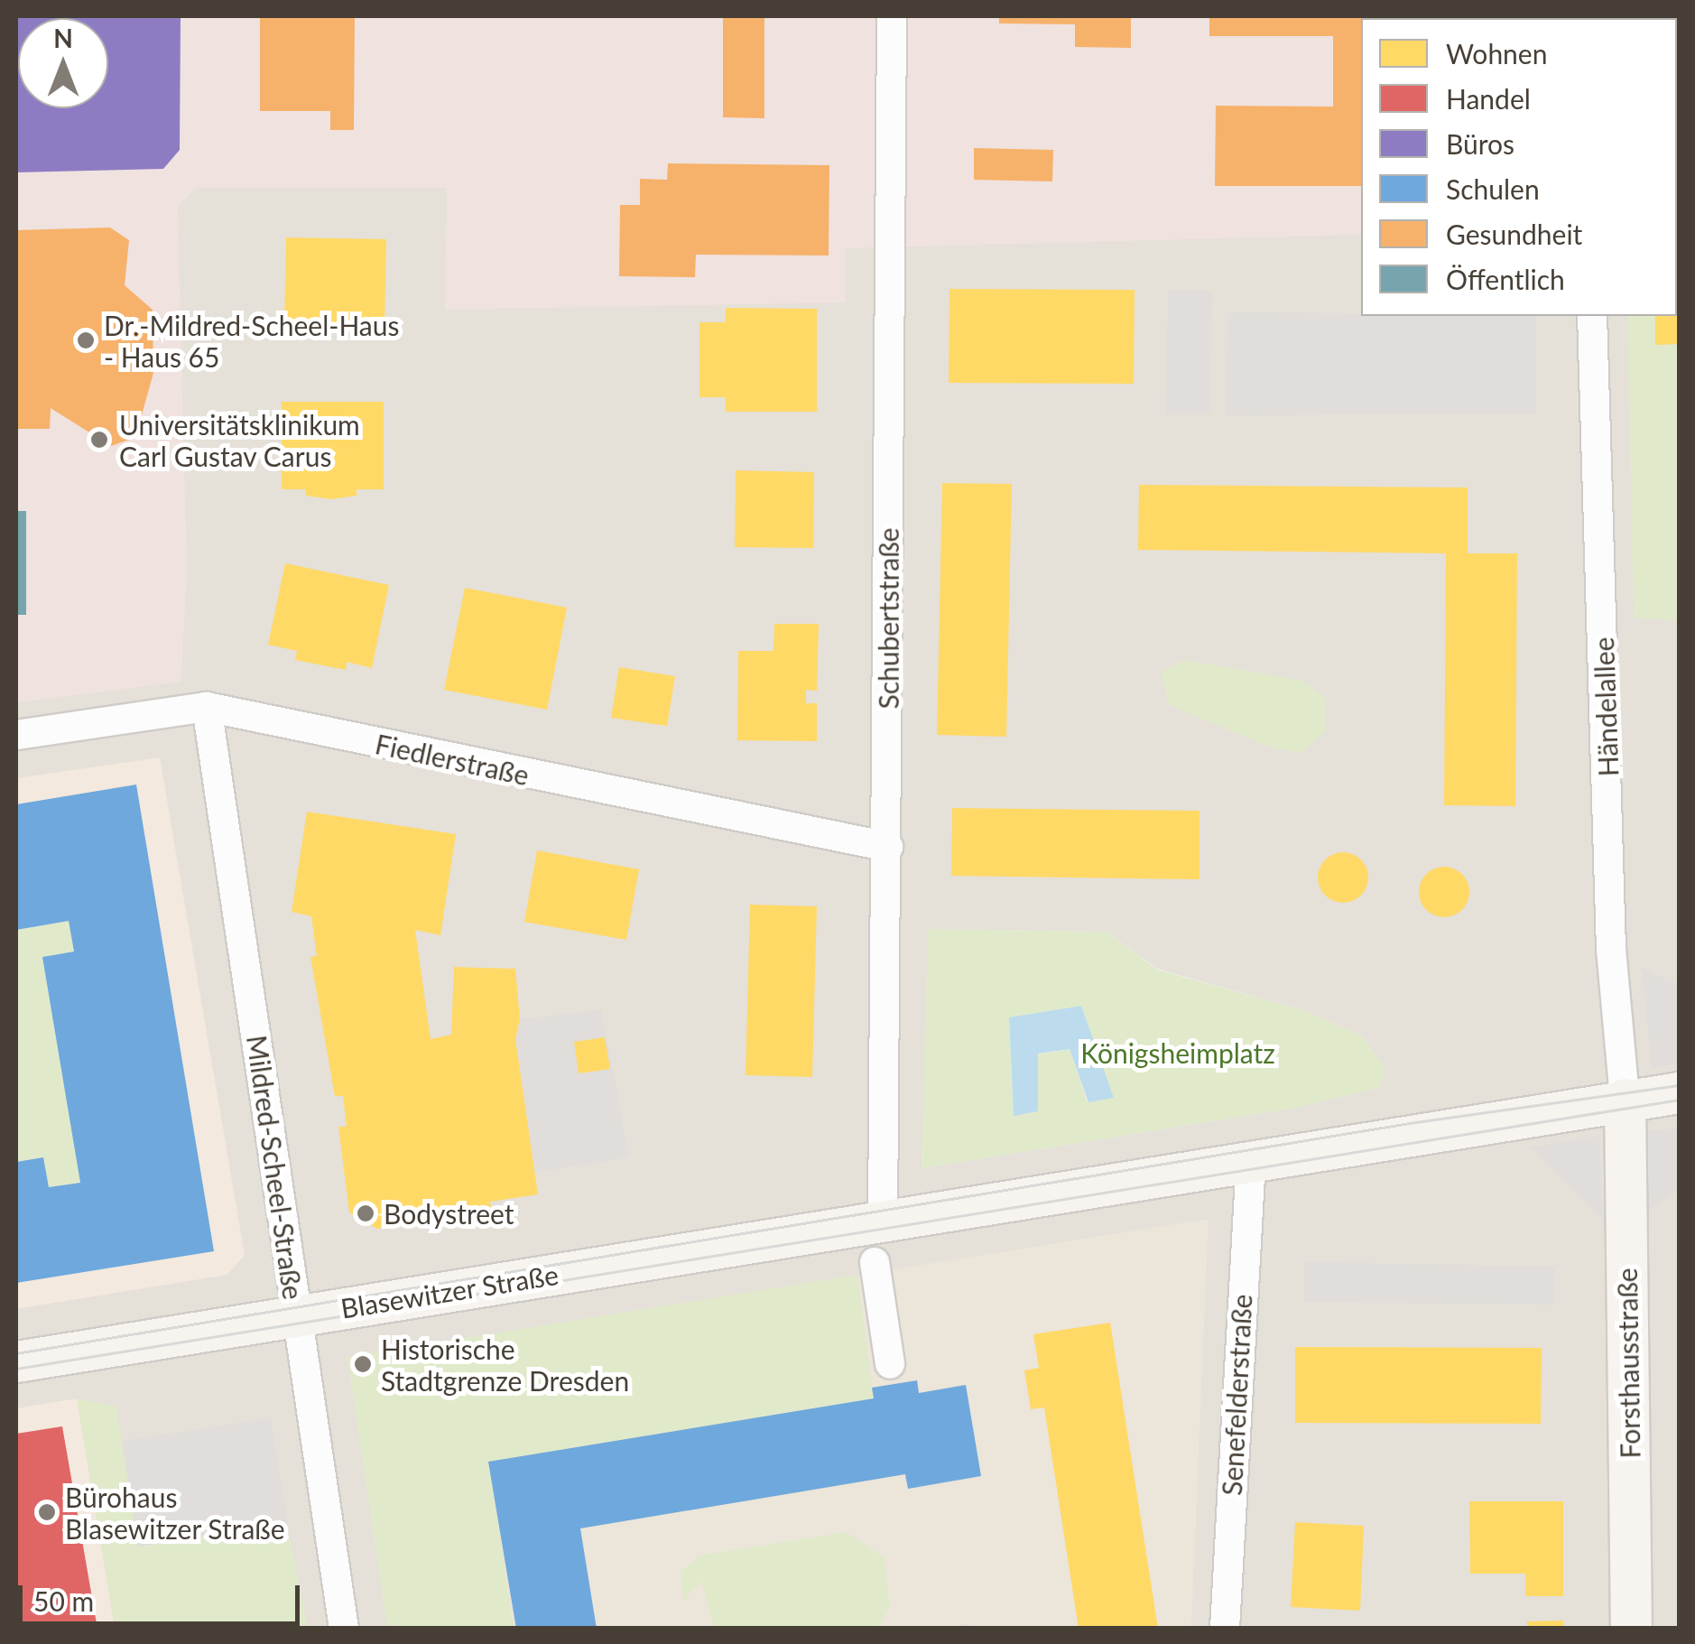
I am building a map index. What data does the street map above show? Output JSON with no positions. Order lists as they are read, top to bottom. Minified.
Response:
{"streets":{"street":["Schubertstraße","Händelallee","Fiedlerstraße","Mildred-Scheel-Straße","Blasewitzer Straße","Forsthausstraße","Senefelderstraße"]},"crossings":[["Schubertstraße","Fiedlerstraße"],["Schubertstraße","Blasewitzer Straße"],["Händelallee","Forsthausstraße"],["Fiedlerstraße","Mildred-Scheel-Straße"],["Mildred-Scheel-Straße","Blasewitzer Straße"]],"parks":["Königsheimplatz"],"places":["Dr.-Mildred-Scheel-Haus - Haus 65","Universitätsklinikum Carl Gustav Carus","Bodystreet","Historische Stadtgrenze Dresden","Bürohaus Blasewitzer Straße"],"legend":["Wohnen","Handel","Büros","Schulen","Gesundheit","Öffentlich"],"scale_bar":"50 m","north":"top"}
